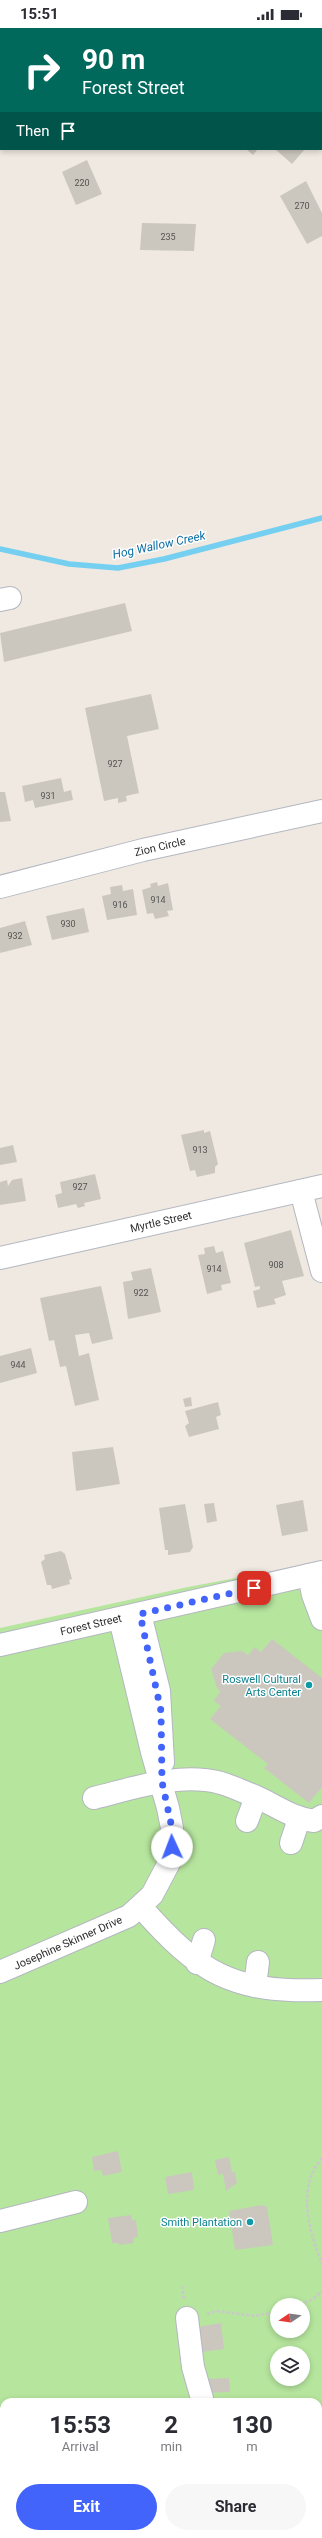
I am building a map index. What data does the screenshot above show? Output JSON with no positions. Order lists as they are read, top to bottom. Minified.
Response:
{"streets":{"street":["Zion Circle","Myrtle Street","Forest Street","Josephine Skinner Drive"]},"crossings":[["Forest Street","Josephine Skinner Drive"]],"water":["Hog Wallow Creek"],"places":["Roswell Cultural Arts Center","Smith Plantation"],"house_numbers":["220","270","235","927","931","914","916","930","932","913","927","908","914","922","944"],"north":"left","page":{"status":"15:51","turn":["90 m","Forest Street"],"then":"Then","eta":["15:53","Arrival","2","min","130","m"],"buttons":["Exit","Share"]}}
